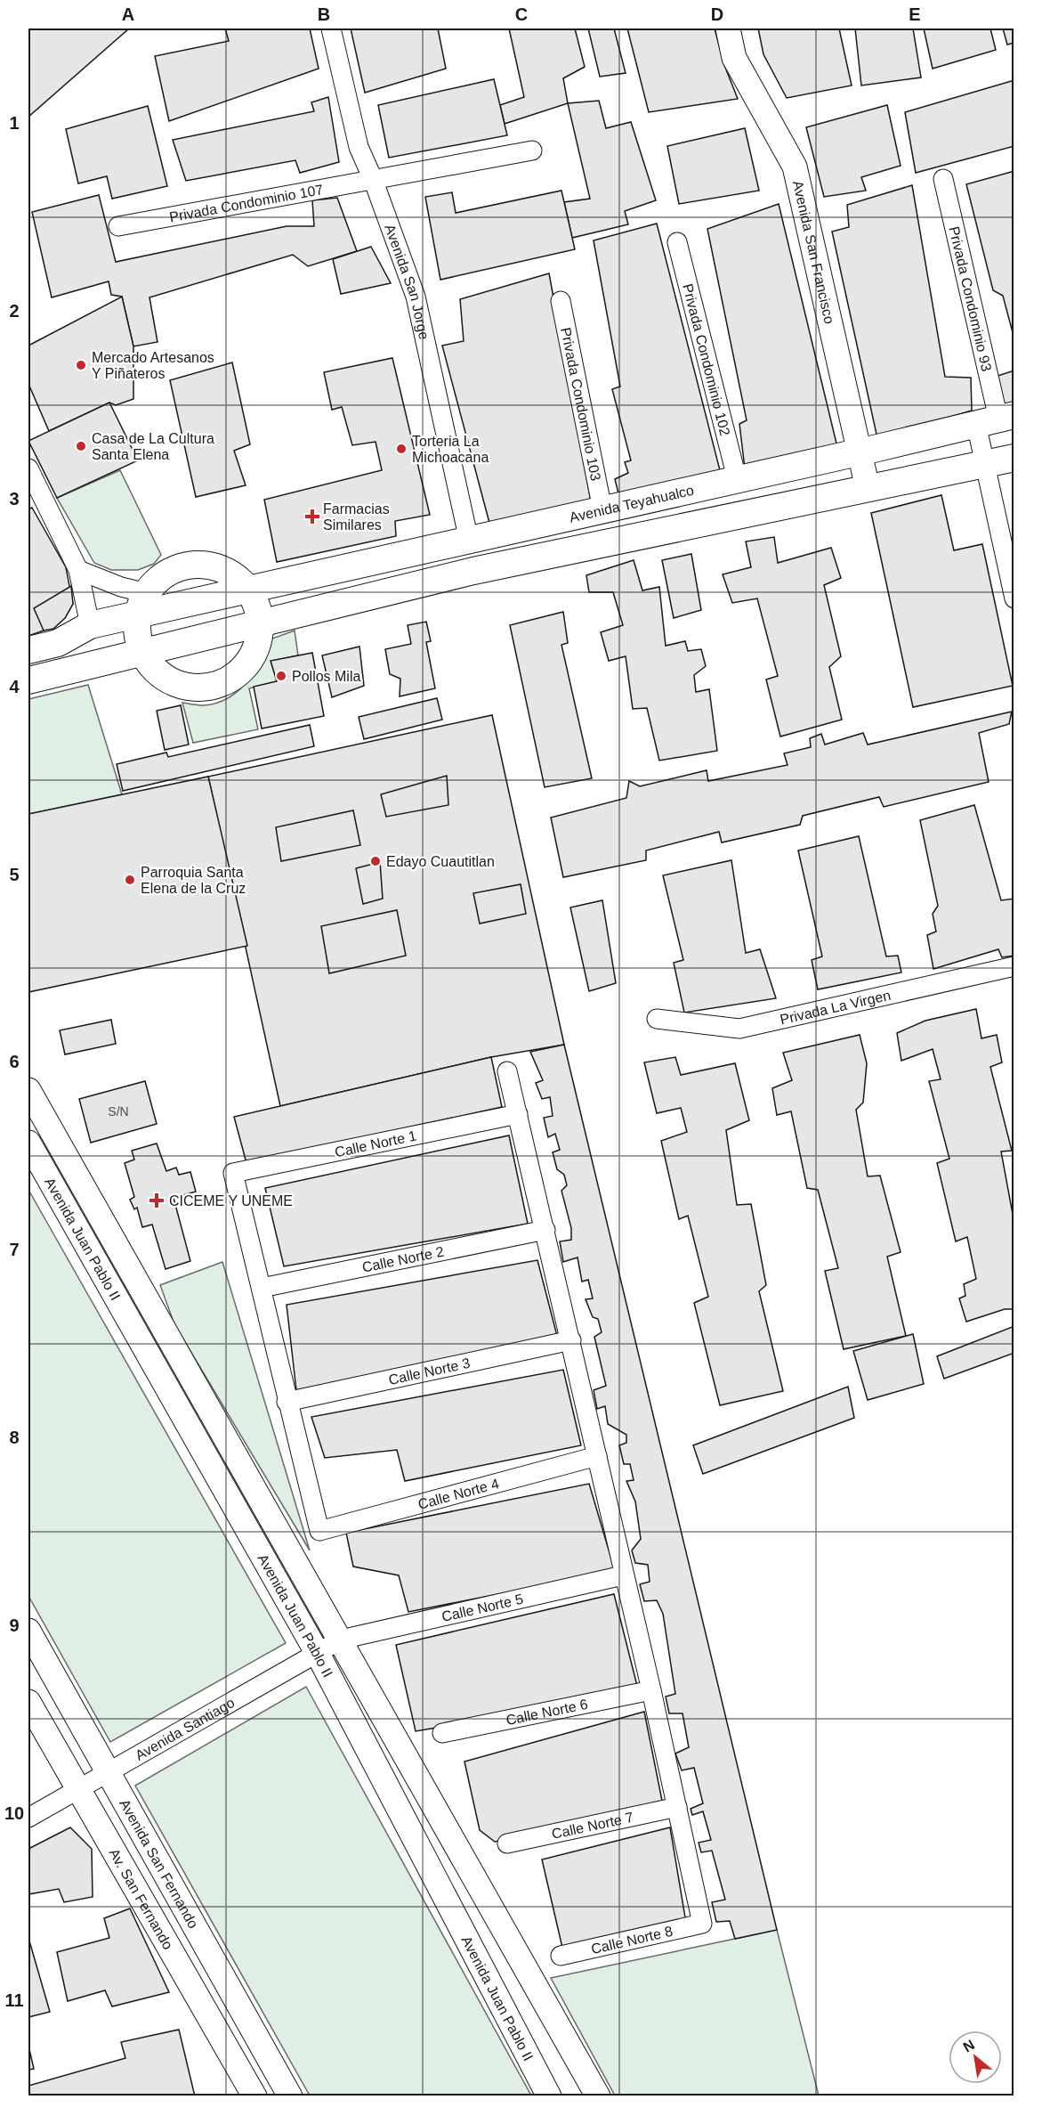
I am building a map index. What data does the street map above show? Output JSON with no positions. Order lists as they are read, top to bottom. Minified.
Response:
{"streets":{"main road":["Avenida Teyahualco"],"street":["Privada Condominio 107","Avenida San Francisco","Avenida San Jorge","Privada Condominio 93","Privada Condominio 102","Privada Condominio 103","Privada La Virgen","Calle Norte 1","Avenida Juan Pablo II","Calle Norte 2","Calle Norte 3","Calle Norte 4","Calle Norte 5","Calle Norte 6","Avenida Santiago","Calle Norte 7","Avenida San Fernando","Av. San Fernando","Calle Norte 8"]},"crossings":[["Privada Condominio 107","Avenida San Jorge"],["Avenida San Francisco","Avenida Teyahualco"],["Avenida San Jorge","Avenida Teyahualco"],["Privada Condominio 93","Avenida Teyahualco"],["Privada Condominio 102","Avenida Teyahualco"],["Privada Condominio 103","Avenida Teyahualco"],["Calle Norte 1","Calle Norte 2"],["Avenida Juan Pablo II","Avenida Santiago"],["Calle Norte 3","Calle Norte 4"],["Calle Norte 5","Avenida Santiago"],["Avenida Santiago","Avenida San Fernando"],["Avenida Santiago","Av. San Fernando"],["Calle Norte 7","Calle Norte 8"]],"places":{"other":["Mercado Artesanos Y Piñateros","Casa de La Cultura Santa Elena","Torteria La Michoacana","Pollos Mila","Edayo Cuautitlan","Parroquia Santa Elena de la Cruz"],"health":["Farmacias Similares","CICEME Y UNEME"]},"house_numbers":["S/N"],"north":"top left","grid":{"columns":["A","B","C","D","E"],"rows":["1","2","3","4","5","6","7","8","9","10","11"]}}
